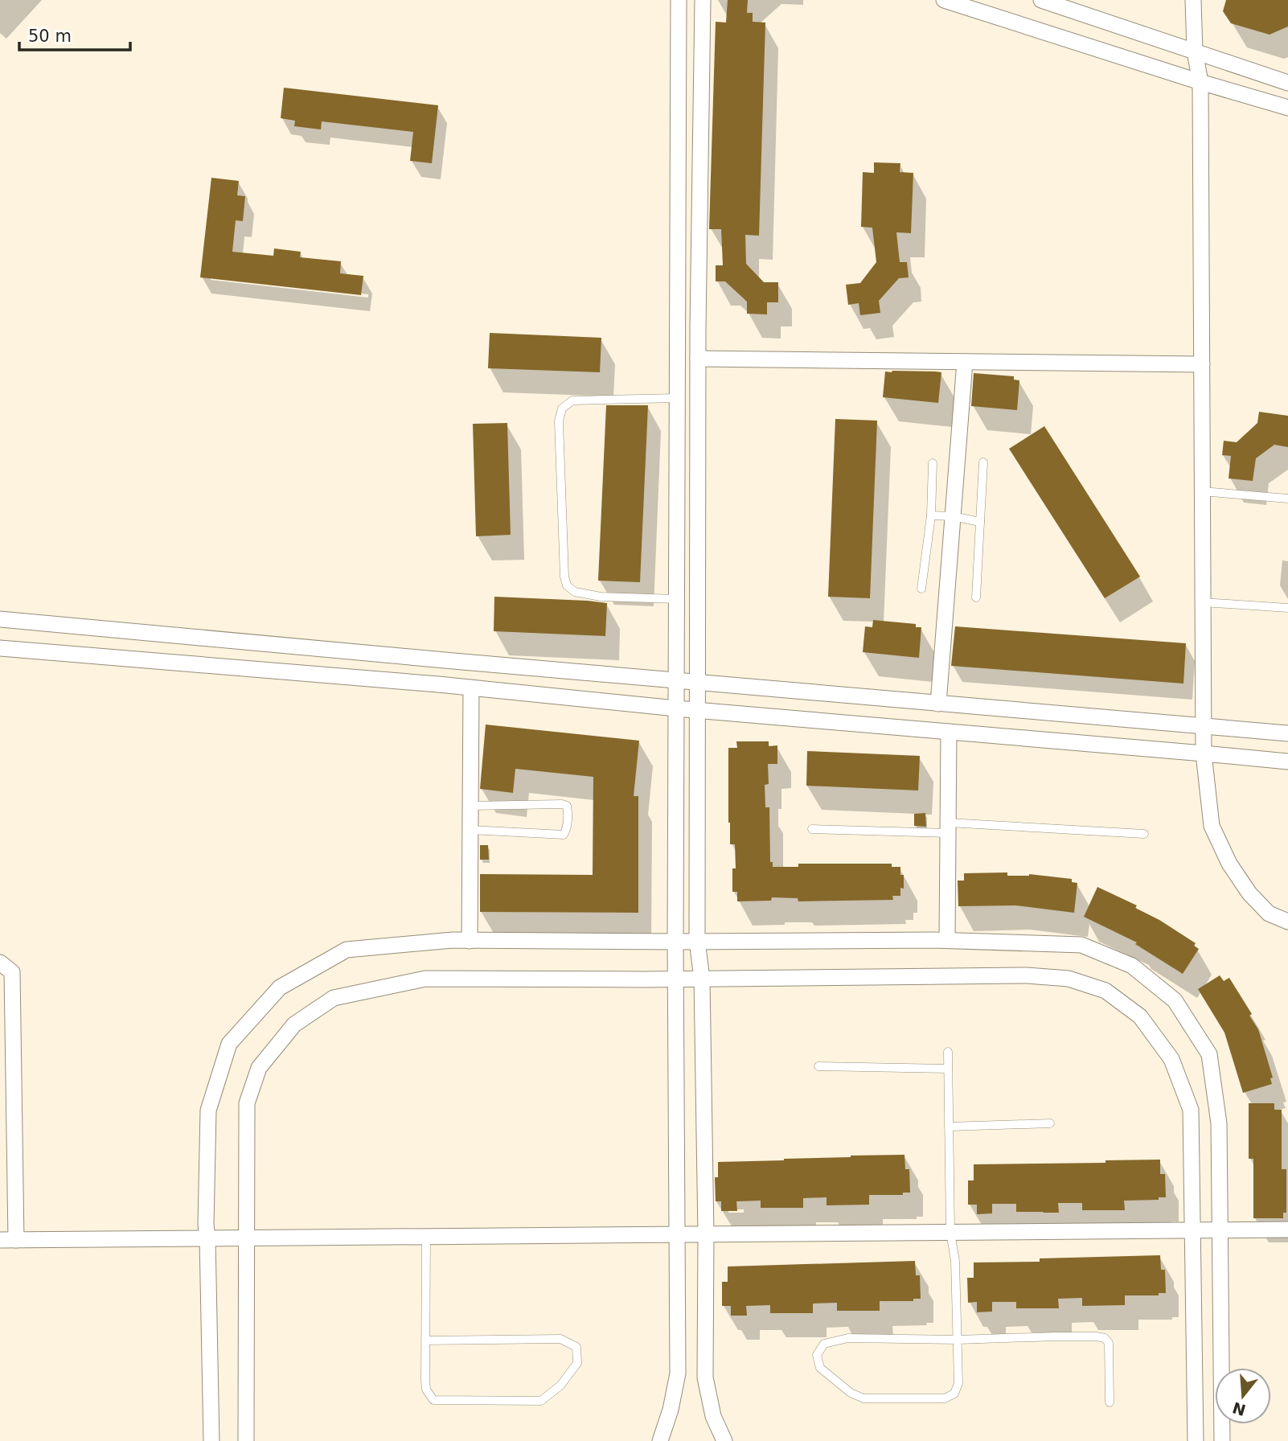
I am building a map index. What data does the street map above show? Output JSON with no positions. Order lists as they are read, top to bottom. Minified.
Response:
{"scale_bar":"50 m","north":"bottom"}
